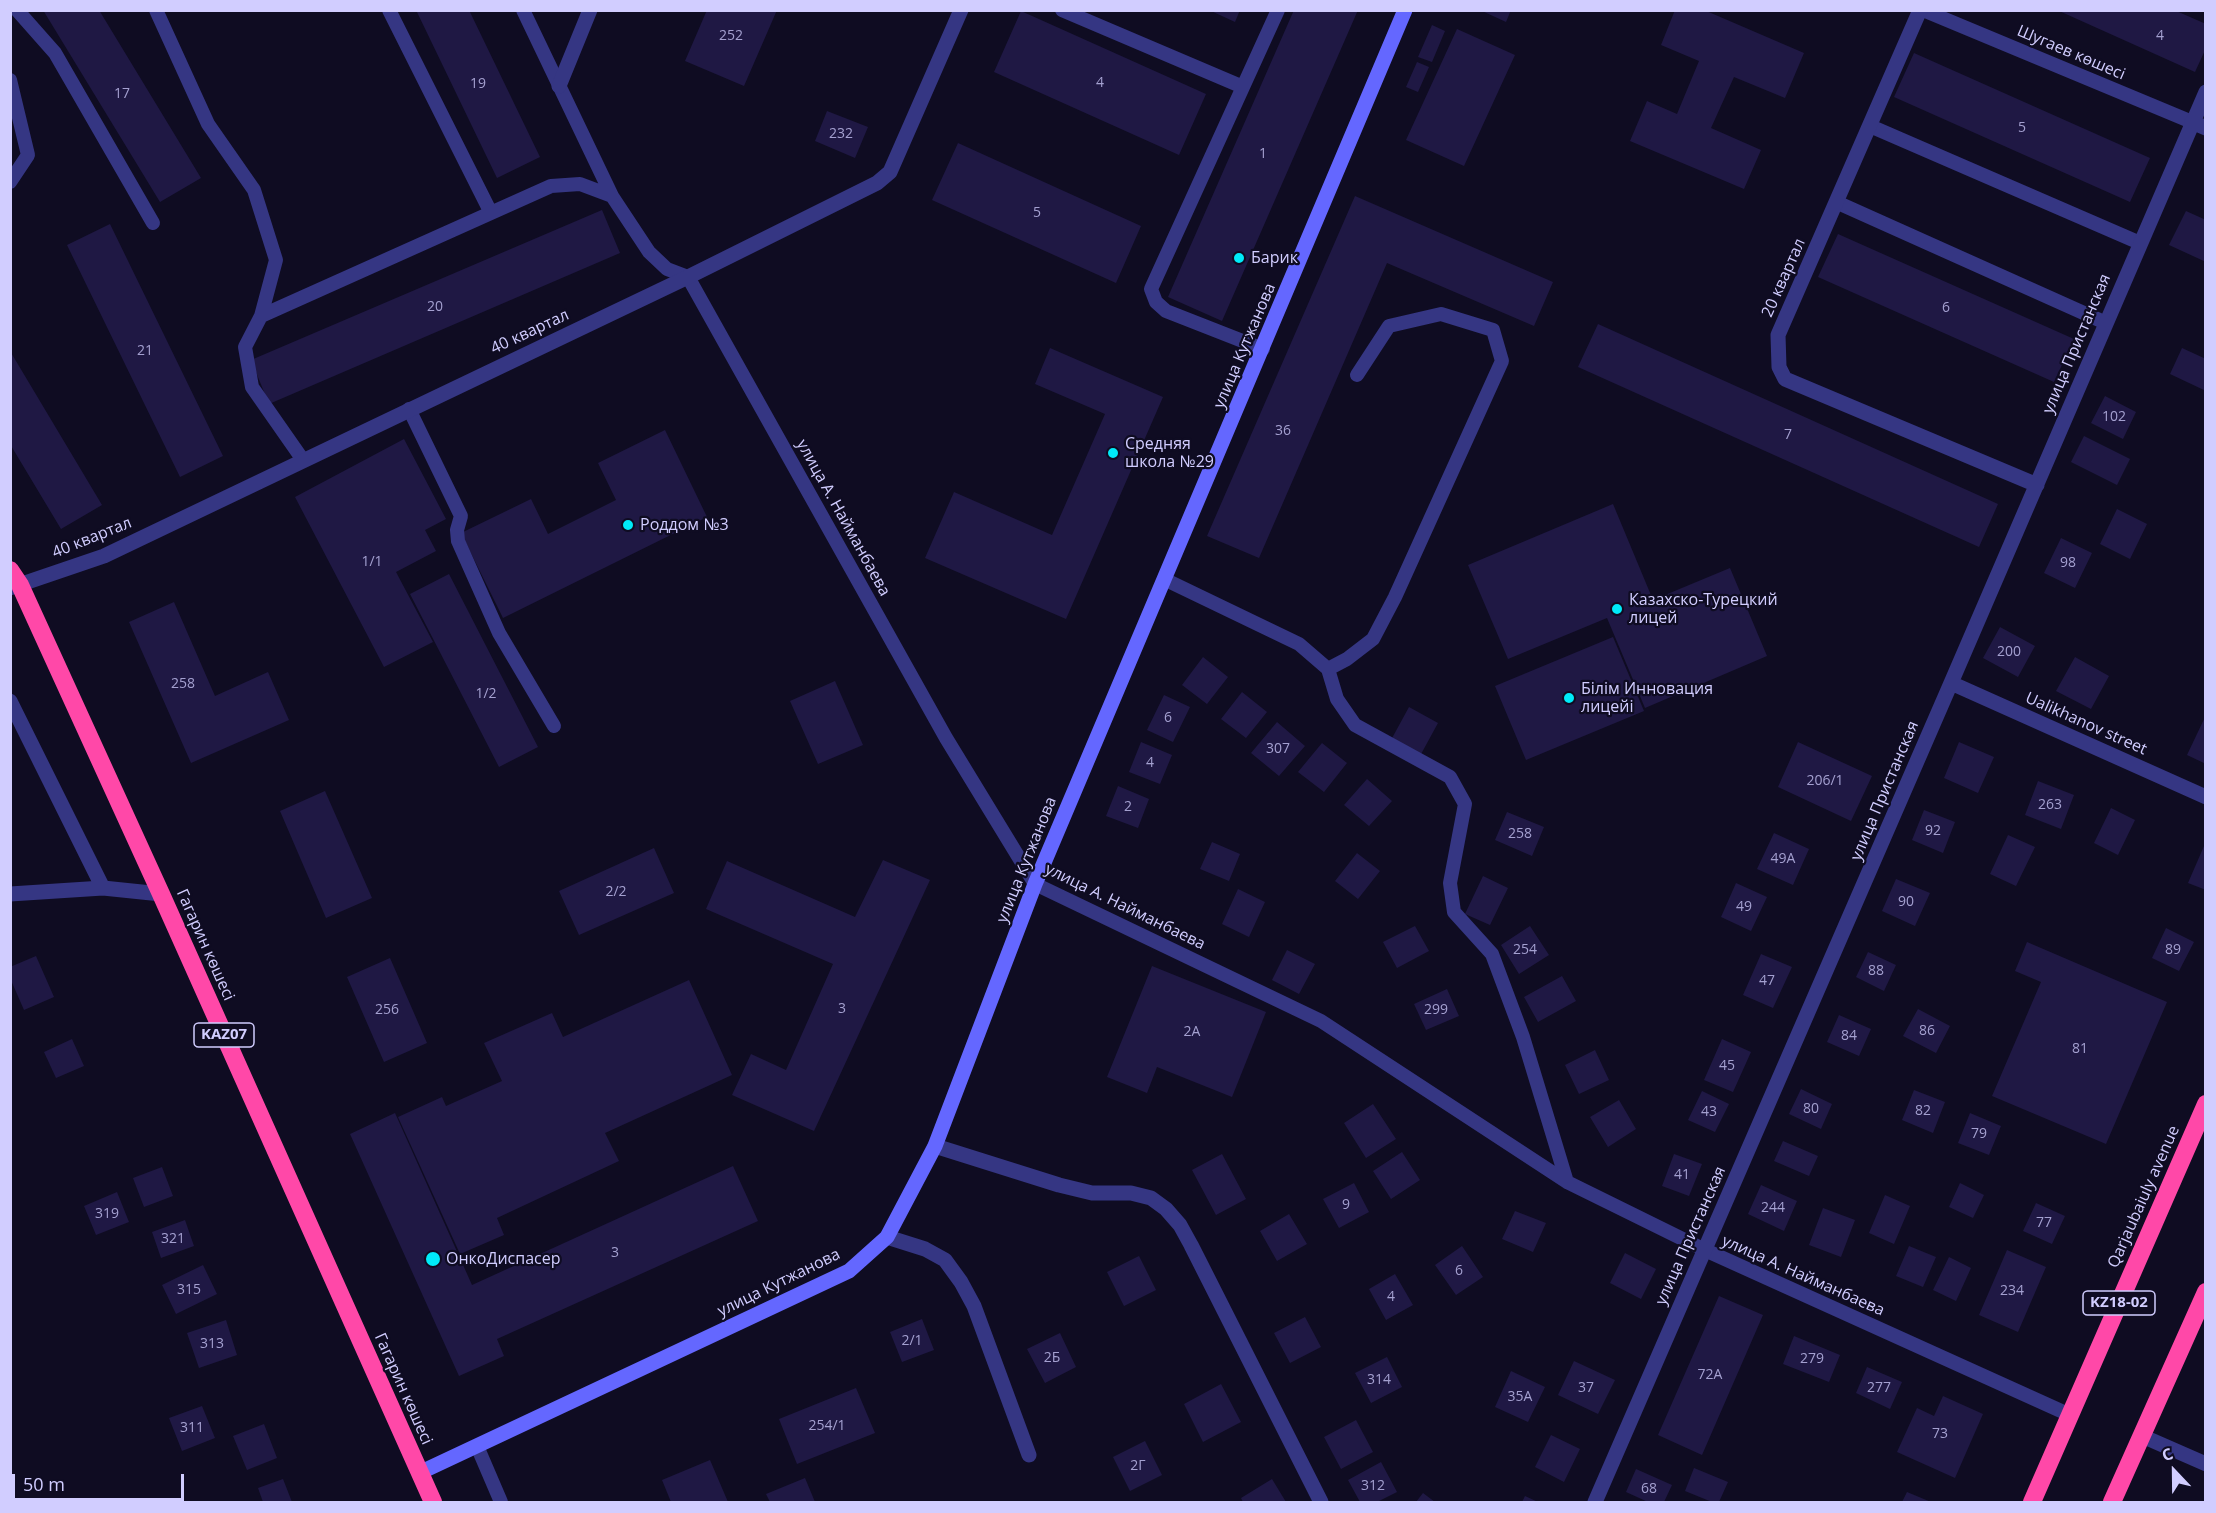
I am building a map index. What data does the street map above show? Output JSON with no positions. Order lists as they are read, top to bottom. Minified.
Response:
{"streets":{"highway":["Гагарин көшесі","KAZ07","Qarjaubaiuly avenue","KZ18-02"],"street":["20 квартал","40 квартал","улица Пристанская","улица Кутжанова","Ualikhanov street"],"lane":["Шугаев көшесі","улица А. Найманбаева"]},"crossings":[["Шугаев көшесі","20 квартал"],["Шугаев көшесі","улица Пристанская"],["20 квартал","улица Пристанская"],["40 квартал","улица А. Найманбаева"],["40 квартал","Гагарин көшесі"],["улица Пристанская","улица А. Найманбаева"],["улица Пристанская","Ualikhanov street"],["улица Кутжанова","улица А. Найманбаева"],["улица Кутжанова","Гагарин көшесі"],["улица А. Найманбаева","Qarjaubaiuly avenue"]],"places":["Барик","Средняя школа №29","Роддом №3","Казахско-Турецкий лицей","Білім Инновация лицейі","ОнкоДиспасер"],"house_numbers":["252","4","4","19","17","5","232","1","5","20","6","21","102","36","7","1/1","98","200","258","1/2","6","307","4","206/1","263","2","92","258","49А","2/2","90","49","254","89","88","47","3","256","299","86","2A","84","81","45","80","82","43","79","41","9","244","319","77","321","3","6","315","234","4","2/1","313","2Б","279","72A","314","37","277","35A","254/1","311","73","2Г","312","68"],"scale_bar":"50 m","north":"top"}
